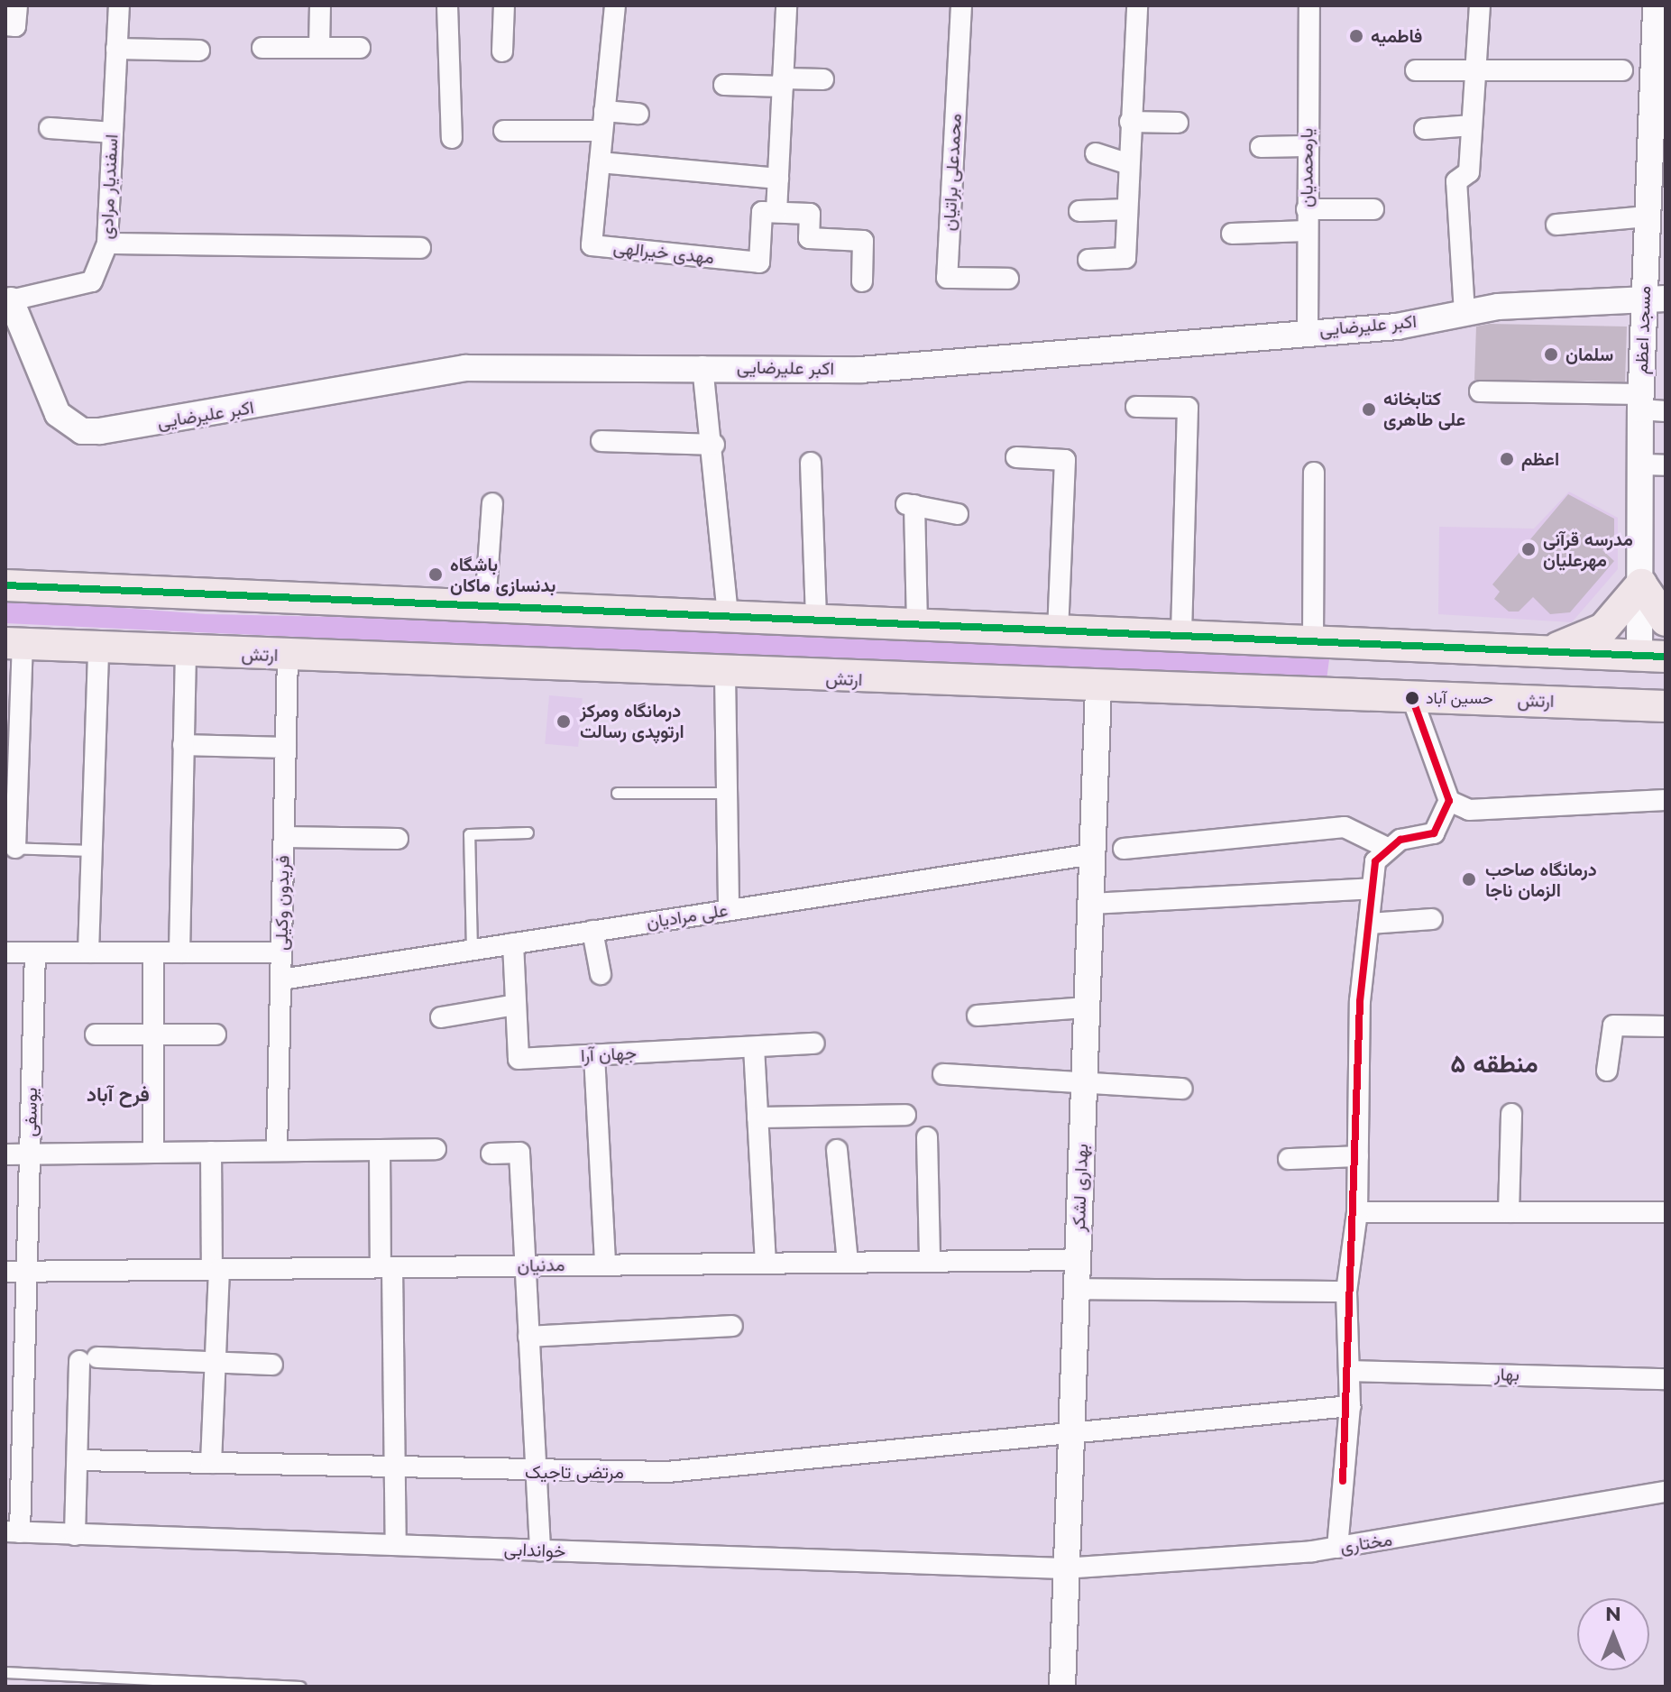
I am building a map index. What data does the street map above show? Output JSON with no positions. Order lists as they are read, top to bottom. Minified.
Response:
{"streets":{"main road":["ارتش"],"street":["یارمحمدیان","محمدعلی براتیان","اسفندیار مرادی","مهدی خیرالهی","اکبر علیرضایی","مسجد اعظم","فریدون وکیلی","علی مرادیان","جهان آرا","یوسفی","بهداری لشکر","مدنیان","بهار","مرتضی تاجیک","مختاری","خواندابی"]},"crossings":[["یارمحمدیان","اکبر علیرضایی"],["اسفندیار مرادی","اکبر علیرضایی"],["اکبر علیرضایی","مسجد اعظم"],["ارتش","فریدون وکیلی"],["ارتش","بهداری لشکر"],["فریدون وکیلی","علی مرادیان"],["علی مرادیان","جهان آرا"],["علی مرادیان","بهداری لشکر"],["یوسفی","مدنیان"],["یوسفی","خواندابی"],["بهداری لشکر","مدنیان"],["بهداری لشکر","مرتضی تاجیک"],["بهداری لشکر","مختاری"],["بهداری لشکر","خواندابی"],["مختاری","خواندابی"]],"districts":["منطقه ۵","فرح آباد"],"places":["فاطمیه","سلمان","کتابخانه علی طاهری","اعظم","مدرسه قرآنی مهرعلیان","باشگاه بدنسازی ماکان","حسین آباد","درمانگاه ومرکز ارتوپدی رسالت","درمانگاه صاحب الزمان ناجا"],"north":"top"}
